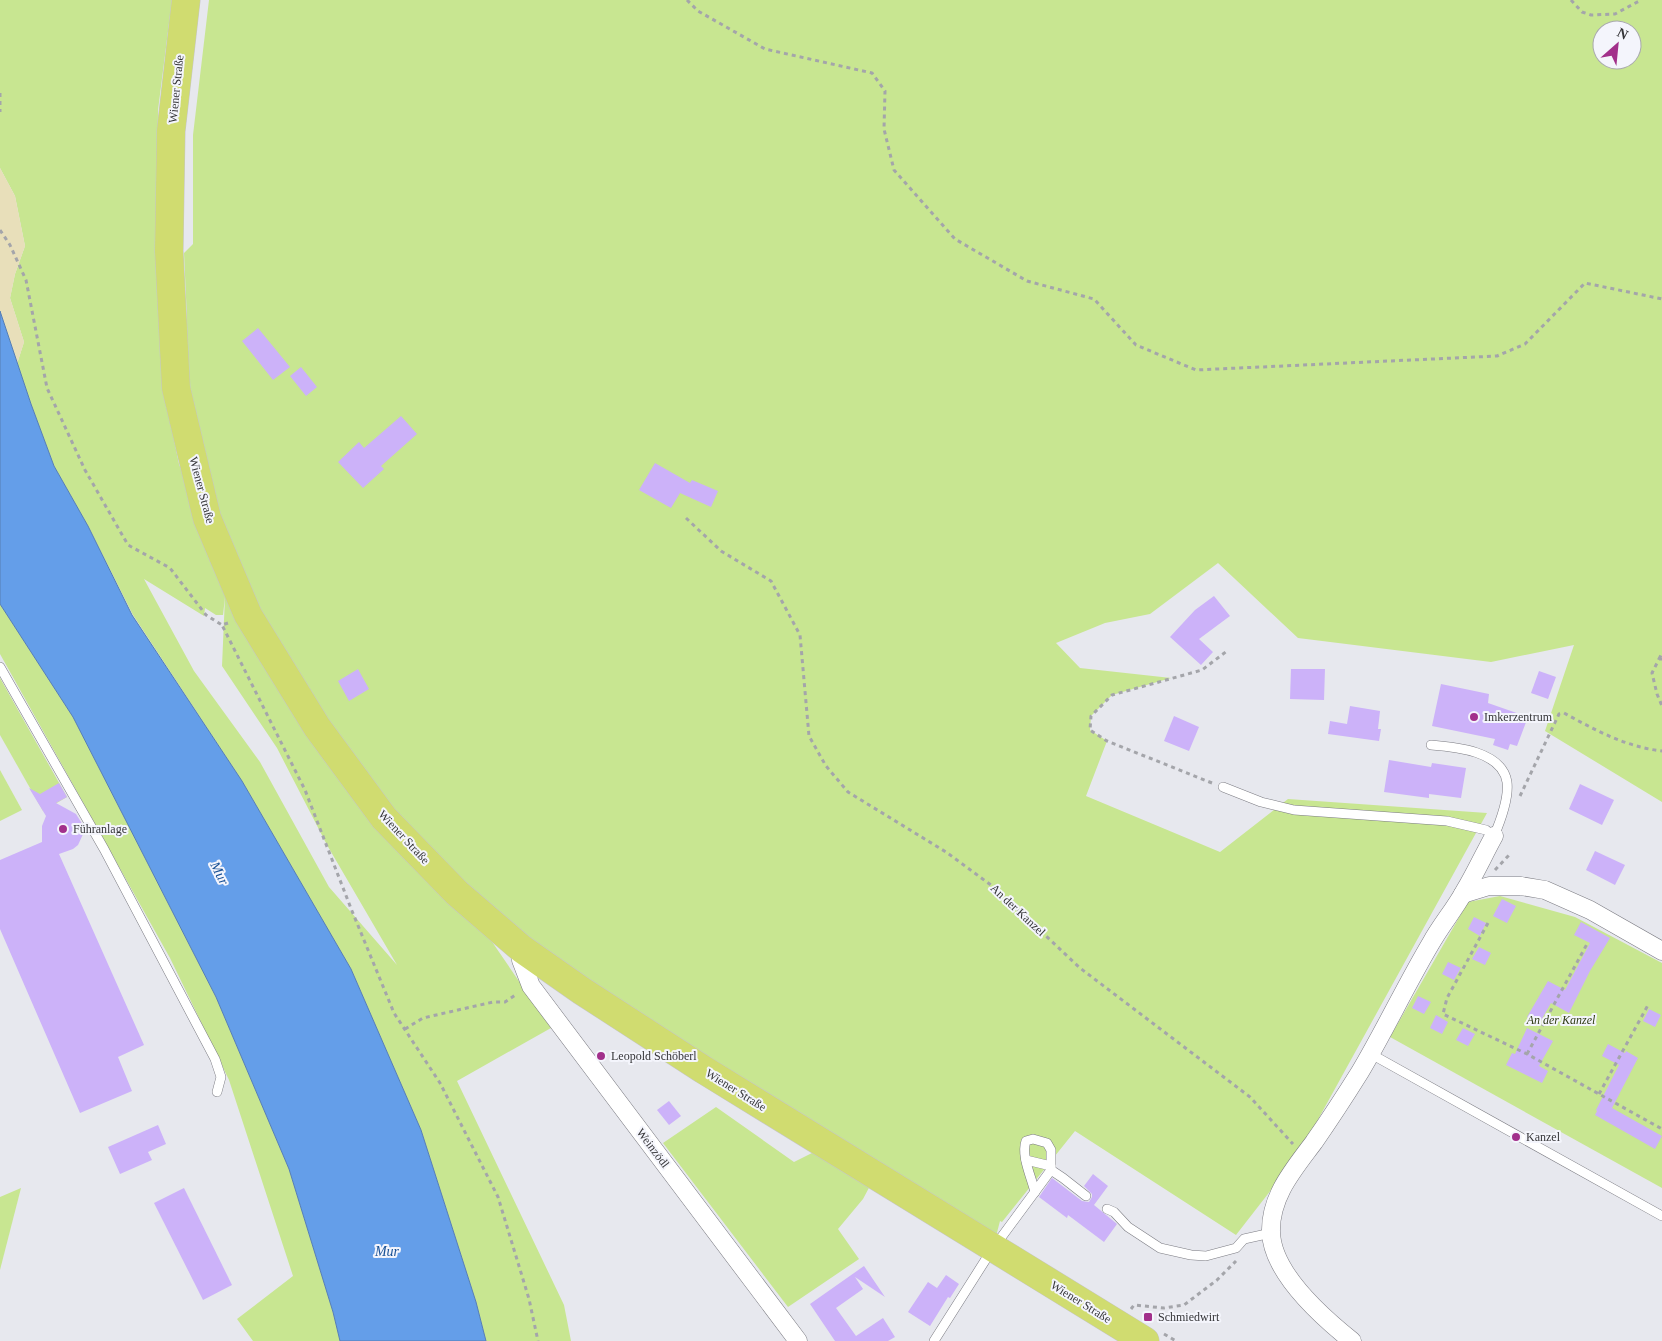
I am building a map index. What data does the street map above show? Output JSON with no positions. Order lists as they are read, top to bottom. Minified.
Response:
{"streets":{"main road":["Wiener Straße"],"street":["Weinzödl"],"path":["An der Kanzel"]},"crossings":[["Wiener Straße","Weinzödl"]],"water":["Mur"],"parks":["An der Kanzel"],"places":{"other":["Imkerzentrum","Führanlage","Leopold Schöberl","Kanzel"],"transit":["Schmiedwirt"]},"north":"top right"}
